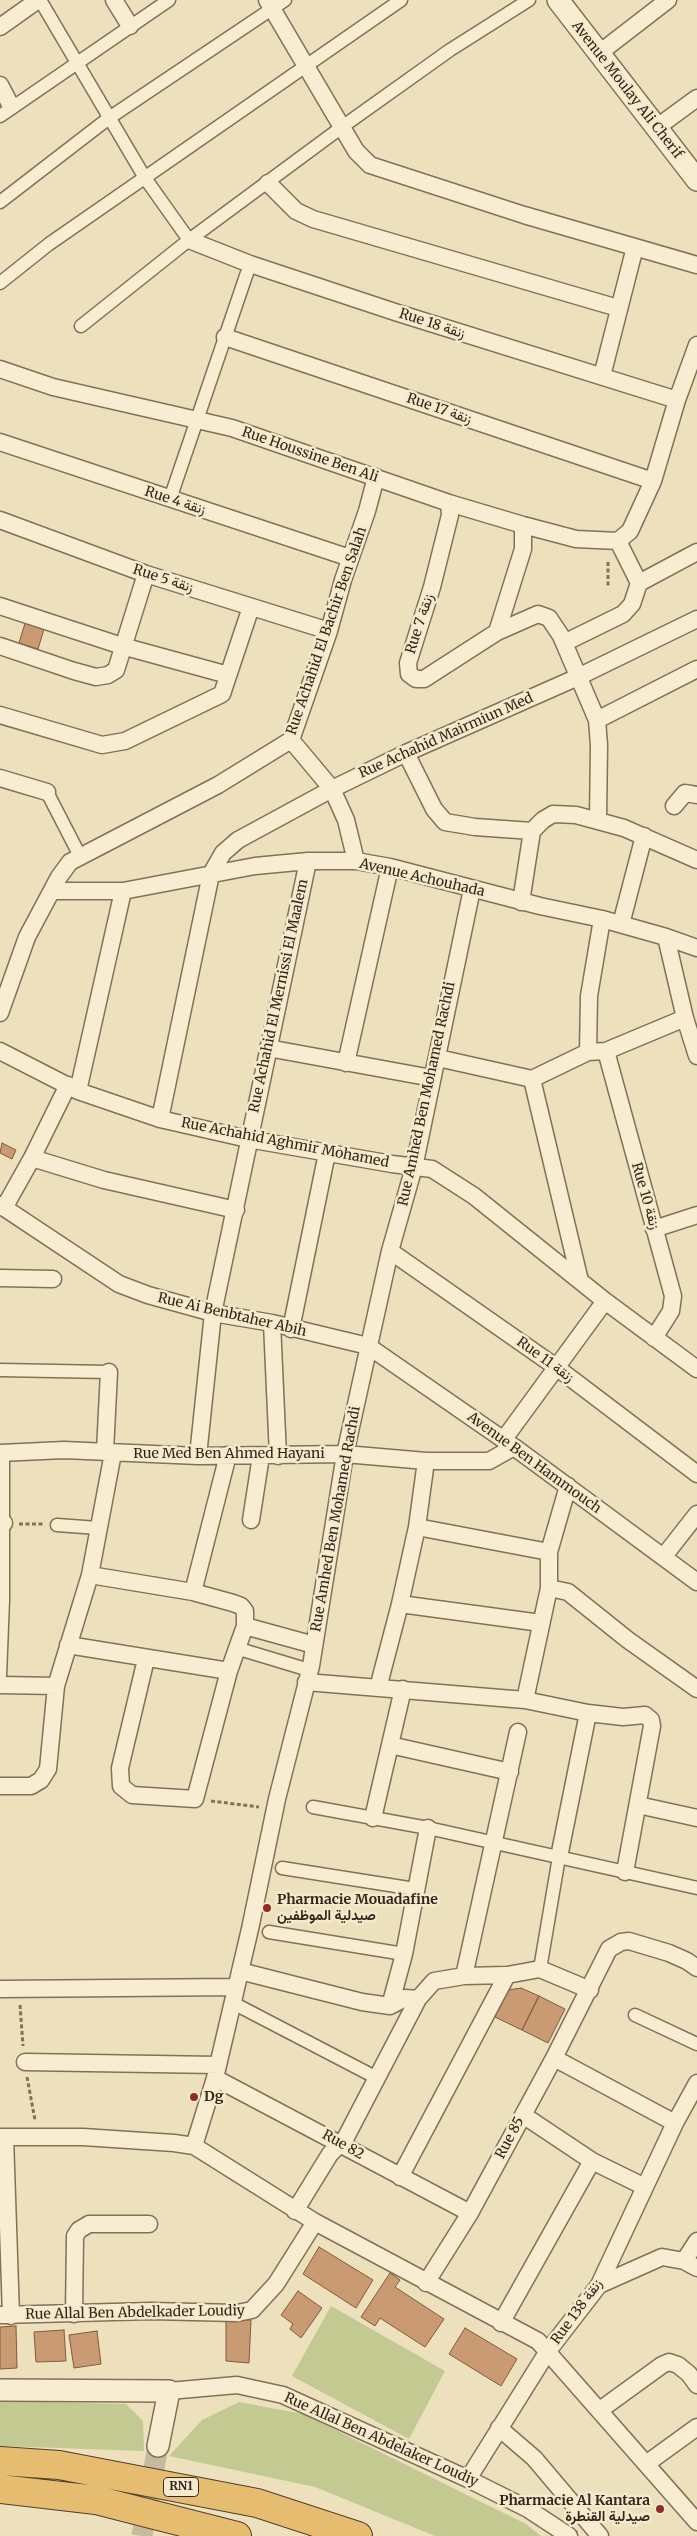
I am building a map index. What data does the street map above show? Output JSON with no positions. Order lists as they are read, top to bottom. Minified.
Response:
{"streets":{"highway":["RN1"],"street":["Avenue Moulay Ali Cherif","Rue 18 زنقة","Rue 17 زنقة","Rue Houssine Ben Ali","Rue 4 زنقة","Rue 5 زنقة","Rue 7 زنقة","Rue Achahid El Bachir Ben Salah","Rue Achahid Mairmiun Med","Avenue Achouhada","Rue Achahid El Mernissi El Maalem","Rue Amhed Ben Mohamed Rachdi","Rue Achahid Aghmir Mohamed","Rue 10 زنقة","Rue Ai Benbtaher Abih","Rue 11 زنقة","Rue Med Ben Ahmed Hayani","Avenue Ben Hammouch","Rue 85","Rue 82","Rue 138 زنقة","Rue Allal Ben Abdelkader Loudiy","Rue Allal Ben Abdelaker Loudiy"]},"crossings":[["Rue Houssine Ben Ali","Rue 7 زنقة"],["Rue Houssine Ben Ali","Rue Achahid El Bachir Ben Salah"],["Rue 4 زنقة","Rue Achahid El Bachir Ben Salah"],["Rue 5 زنقة","Rue Achahid El Bachir Ben Salah"],["Rue Achahid El Bachir Ben Salah","Avenue Achouhada"],["Rue Achahid Mairmiun Med","Avenue Achouhada"],["Rue Achahid Mairmiun Med","Rue Achahid Aghmir Mohamed"],["Avenue Achouhada","Rue Achahid El Mernissi El Maalem"],["Avenue Achouhada","Rue Amhed Ben Mohamed Rachdi"],["Rue Achahid El Mernissi El Maalem","Rue Achahid Aghmir Mohamed"],["Rue Achahid El Mernissi El Maalem","Rue Ai Benbtaher Abih"],["Rue Achahid El Mernissi El Maalem","Rue Med Ben Ahmed Hayani"],["Rue Amhed Ben Mohamed Rachdi","Rue Achahid Aghmir Mohamed"],["Rue Amhed Ben Mohamed Rachdi","Rue Ai Benbtaher Abih"],["Rue Amhed Ben Mohamed Rachdi","Rue 11 زنقة"],["Rue Amhed Ben Mohamed Rachdi","Rue Med Ben Ahmed Hayani"],["Rue Amhed Ben Mohamed Rachdi","Avenue Ben Hammouch"],["Rue Amhed Ben Mohamed Rachdi","Rue 82"],["Rue Achahid Aghmir Mohamed","Rue 10 زنقة"],["Rue Ai Benbtaher Abih","Avenue Ben Hammouch"],["Rue Med Ben Ahmed Hayani","Avenue Ben Hammouch"],["Rue 85","Rue 82"],["Rue 138 زنقة","Rue Allal Ben Abdelaker Loudiy"]],"places":["Pharmacie Mouadafine صيدلية الموظفين","Dg","Pharmacie Al Kantara صيدلية القنطرة"]}
